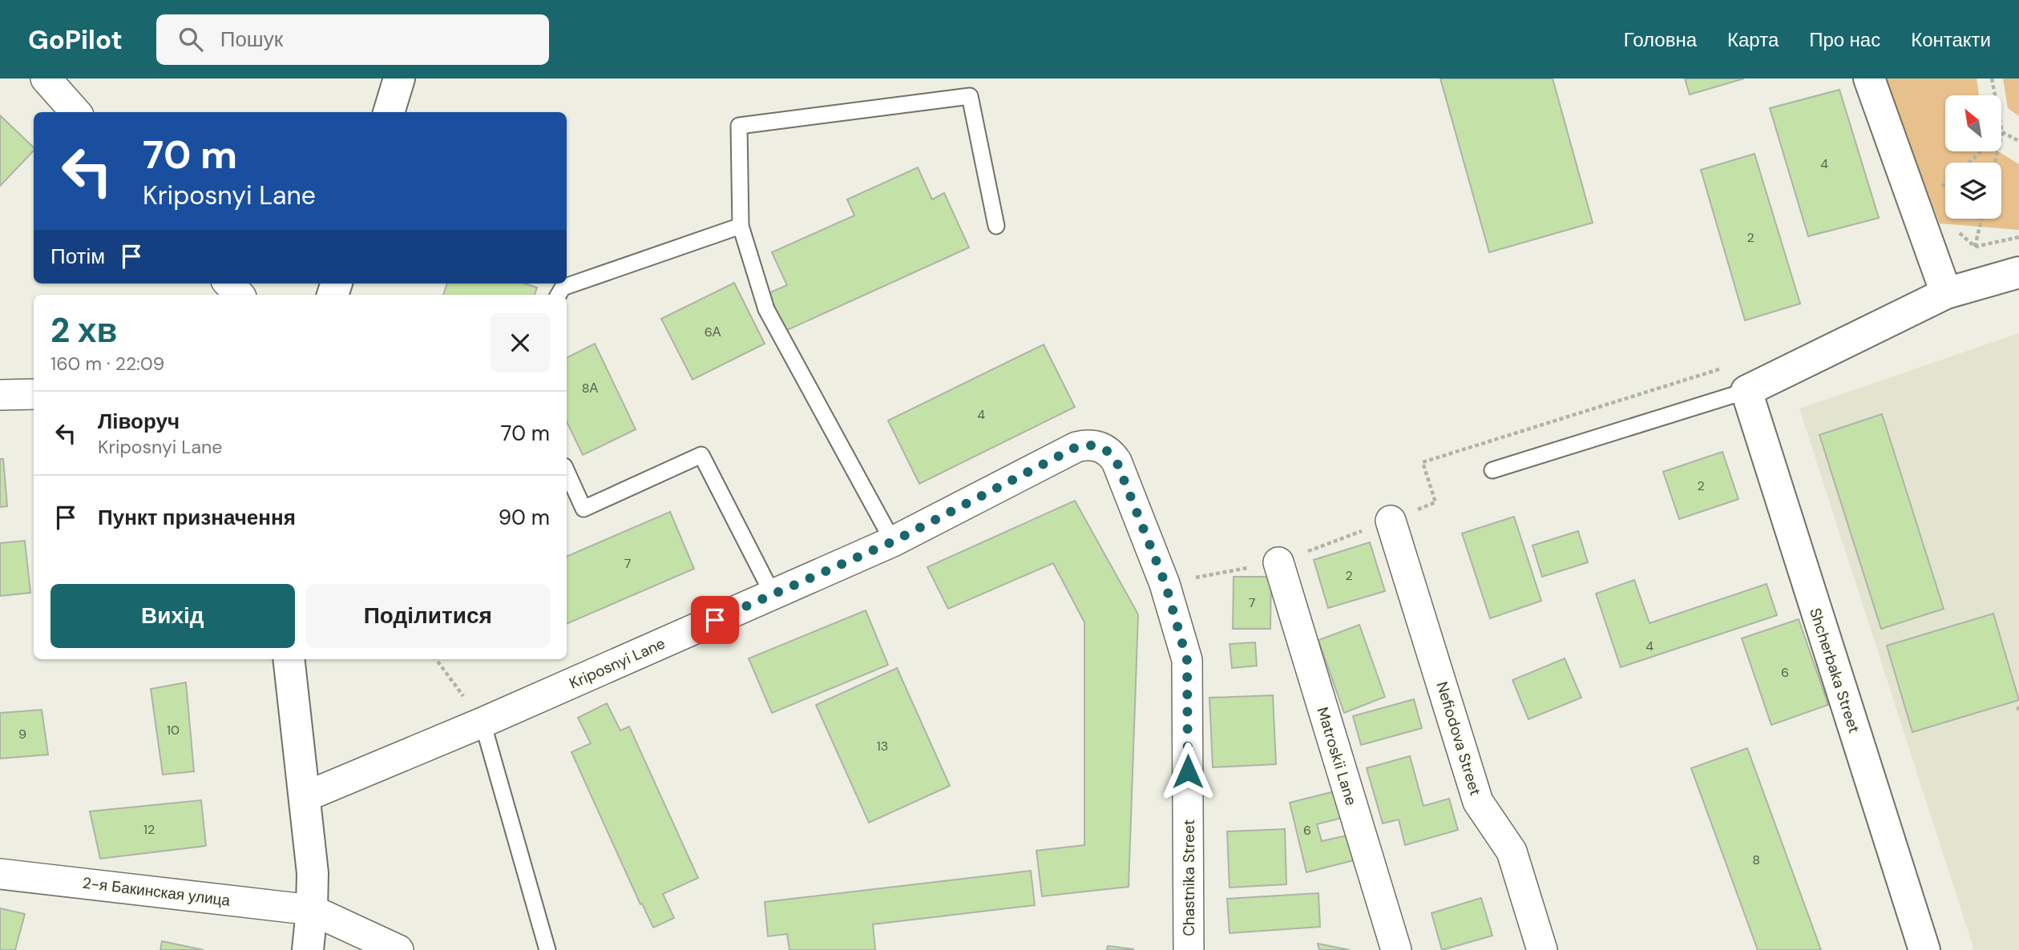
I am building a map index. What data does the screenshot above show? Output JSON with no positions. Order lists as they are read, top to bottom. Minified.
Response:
{"streets":{"main road":["Shcherbaka Street"],"street":["Kriposnyi Lane","Nefiodova Street","Matroskii Lane","Chastnika Street","2-я Бакинская улица"]},"crossings":[["Kriposnyi Lane","Chastnika Street"]],"house_numbers":["4","2","6А","8А","4","2","7","2","7","4","6","10","9","13","12","6","8"],"north":"top left","page":{"header":"GoPilot","search":"Пошук","nav":["Головна","Карта","Про нас","Контакти"],"turn":["70 m","Kriposnyi Lane"],"then":"Потім","heading":["2 хв","160 m · 22:09"],"list":[{"name":"Ліворуч","note":"Kriposnyi Lane","value":"70 m"},{"name":"Пункт призначення","value":"90 m"}],"buttons":["Вихід","Поділитися"]}}
